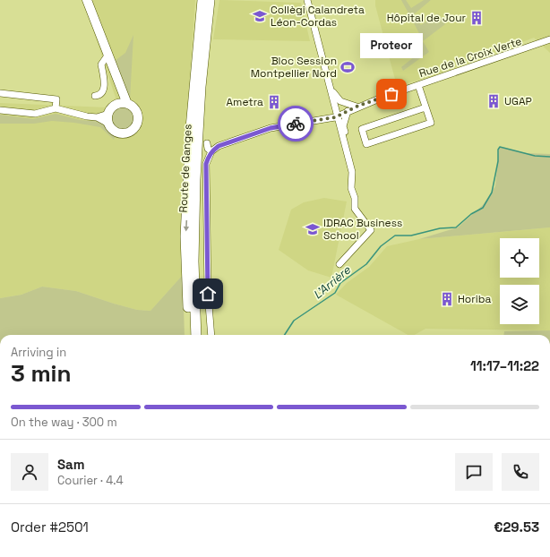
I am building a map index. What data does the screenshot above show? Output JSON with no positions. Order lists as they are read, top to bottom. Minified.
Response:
{"streets":{"main road":["Route de Ganges"],"street":["Rue de la Croix Verte"]},"water":["L'Arrière"],"places":{"school or university":["Collègi Calandreta Léon-Cordas","IDRAC Business School"],"building":["Hôpital de Jour","UGAP","Ametra","Horiba"],"sports":["Bloc Session Montpellier Nord"],"other":["Proteor"]},"page":{"bubble":"Proteor","heading":["3 min","Arriving in","11:17–11:22"],"panel":["Sam","Courier · 4.4","Order #2501","€29.53"],"bar":"On the way · 300 m"}}
